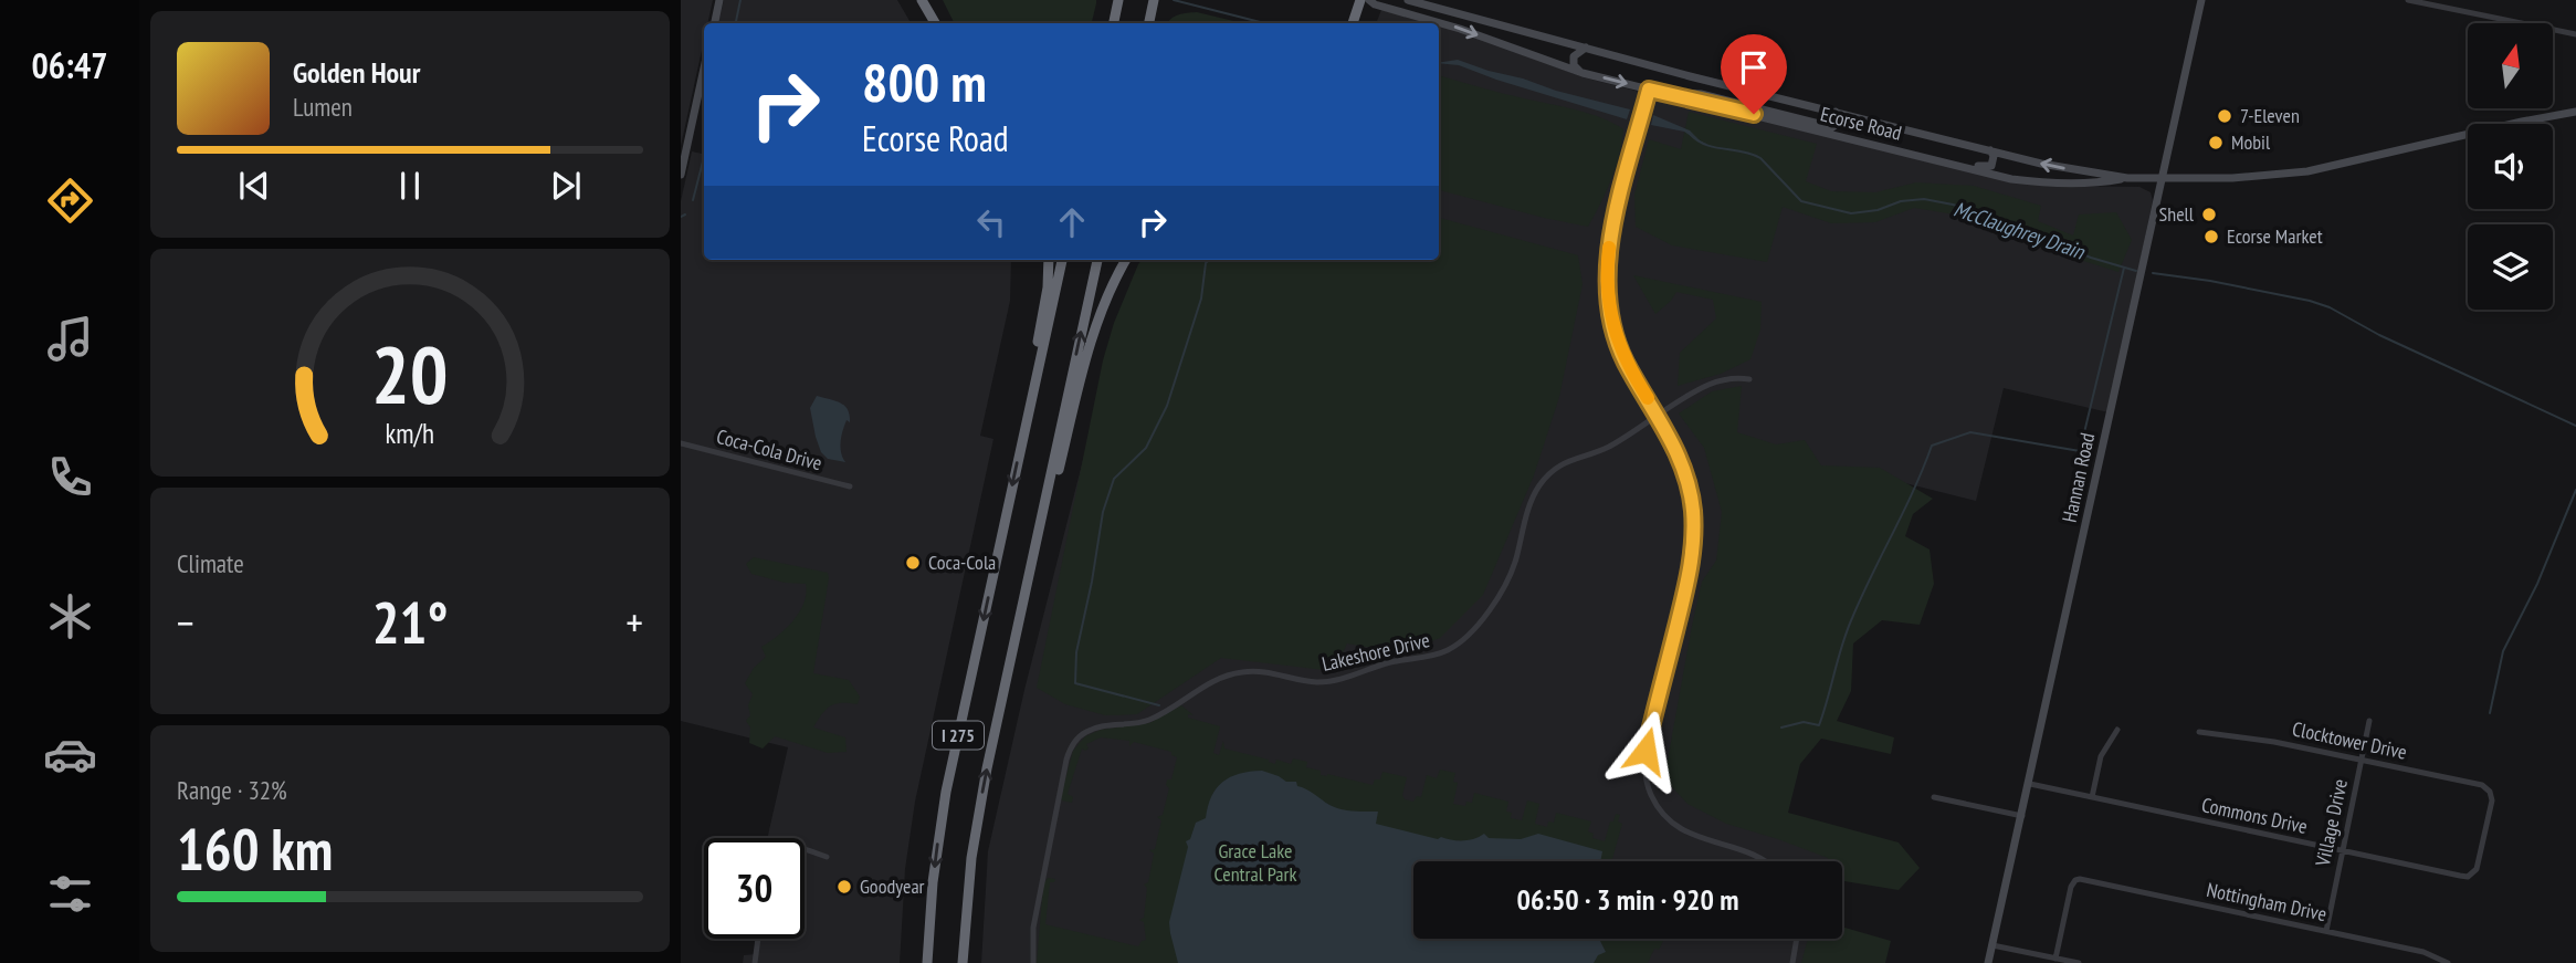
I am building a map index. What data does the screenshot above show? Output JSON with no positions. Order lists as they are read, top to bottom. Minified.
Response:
{"streets":{"highway":["I 275"],"main road":["Ecorse Road","Hannan Road"],"street":["Coca-Cola Drive","Lakeshore Drive","Clocktower Drive","Commons Drive","Village Drive","Nottingham Drive"]},"crossings":[["Ecorse Road","Hannan Road"],["Hannan Road","Commons Drive"],["Clocktower Drive","Commons Drive"],["Clocktower Drive","Village Drive"],["Commons Drive","Village Drive"],["Village Drive","Nottingham Drive"]],"water":["McClaughrey Drain"],"parks":["Grace Lake Central Park"],"places":["7-Eleven","Mobil","Shell","Ecorse Market","Coca-Cola","Goodyear"],"north":"top","page":{"tabs":"06:47","turn":["800 m","Ecorse Road"],"song":["Golden Hour","Lumen"],"tile":["Climate",["Range · 32%","160 km"]],"heat":["−","21°","+"],"limit":"30","trip":"06:50 · 3 min · 920 m","gauge":["20","km/h"]}}
